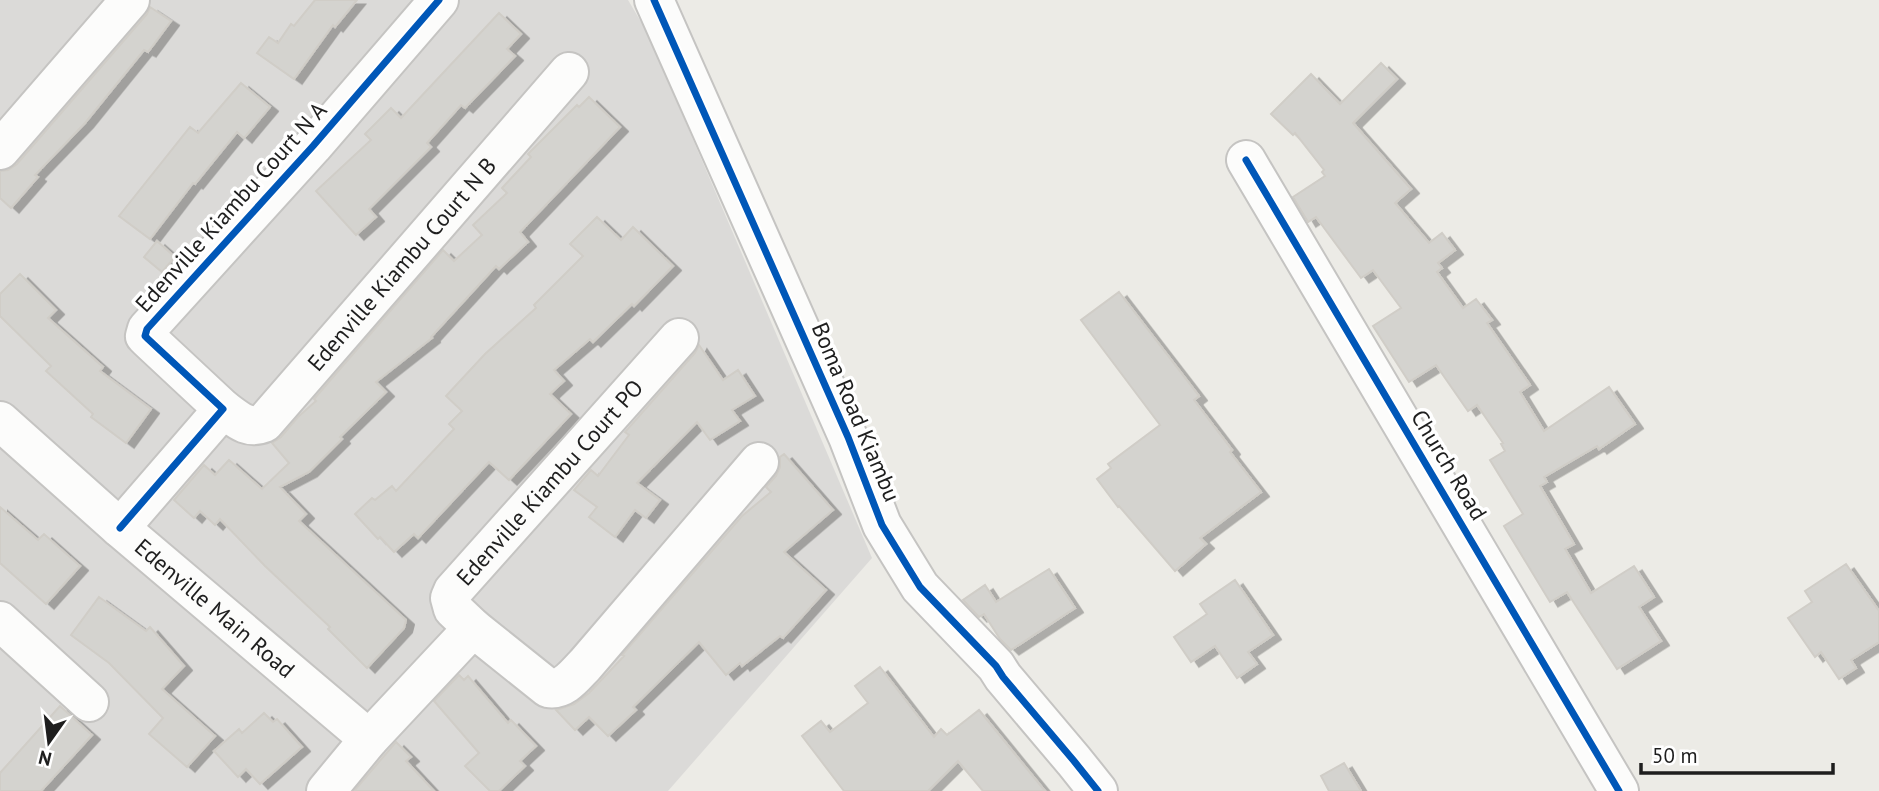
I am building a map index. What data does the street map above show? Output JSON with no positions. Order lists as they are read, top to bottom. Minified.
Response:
{"streets":{"street":["Edenville Kiambu Court N A","Edenville Kiambu Court N B","Boma Road Kiambu","Church Road","Edenville Kiambu Court PO","Edenville Main Road"]},"crossings":[["Edenville Kiambu Court N A","Edenville Kiambu Court N B"]],"scale_bar":"50 m","north":"bottom"}
